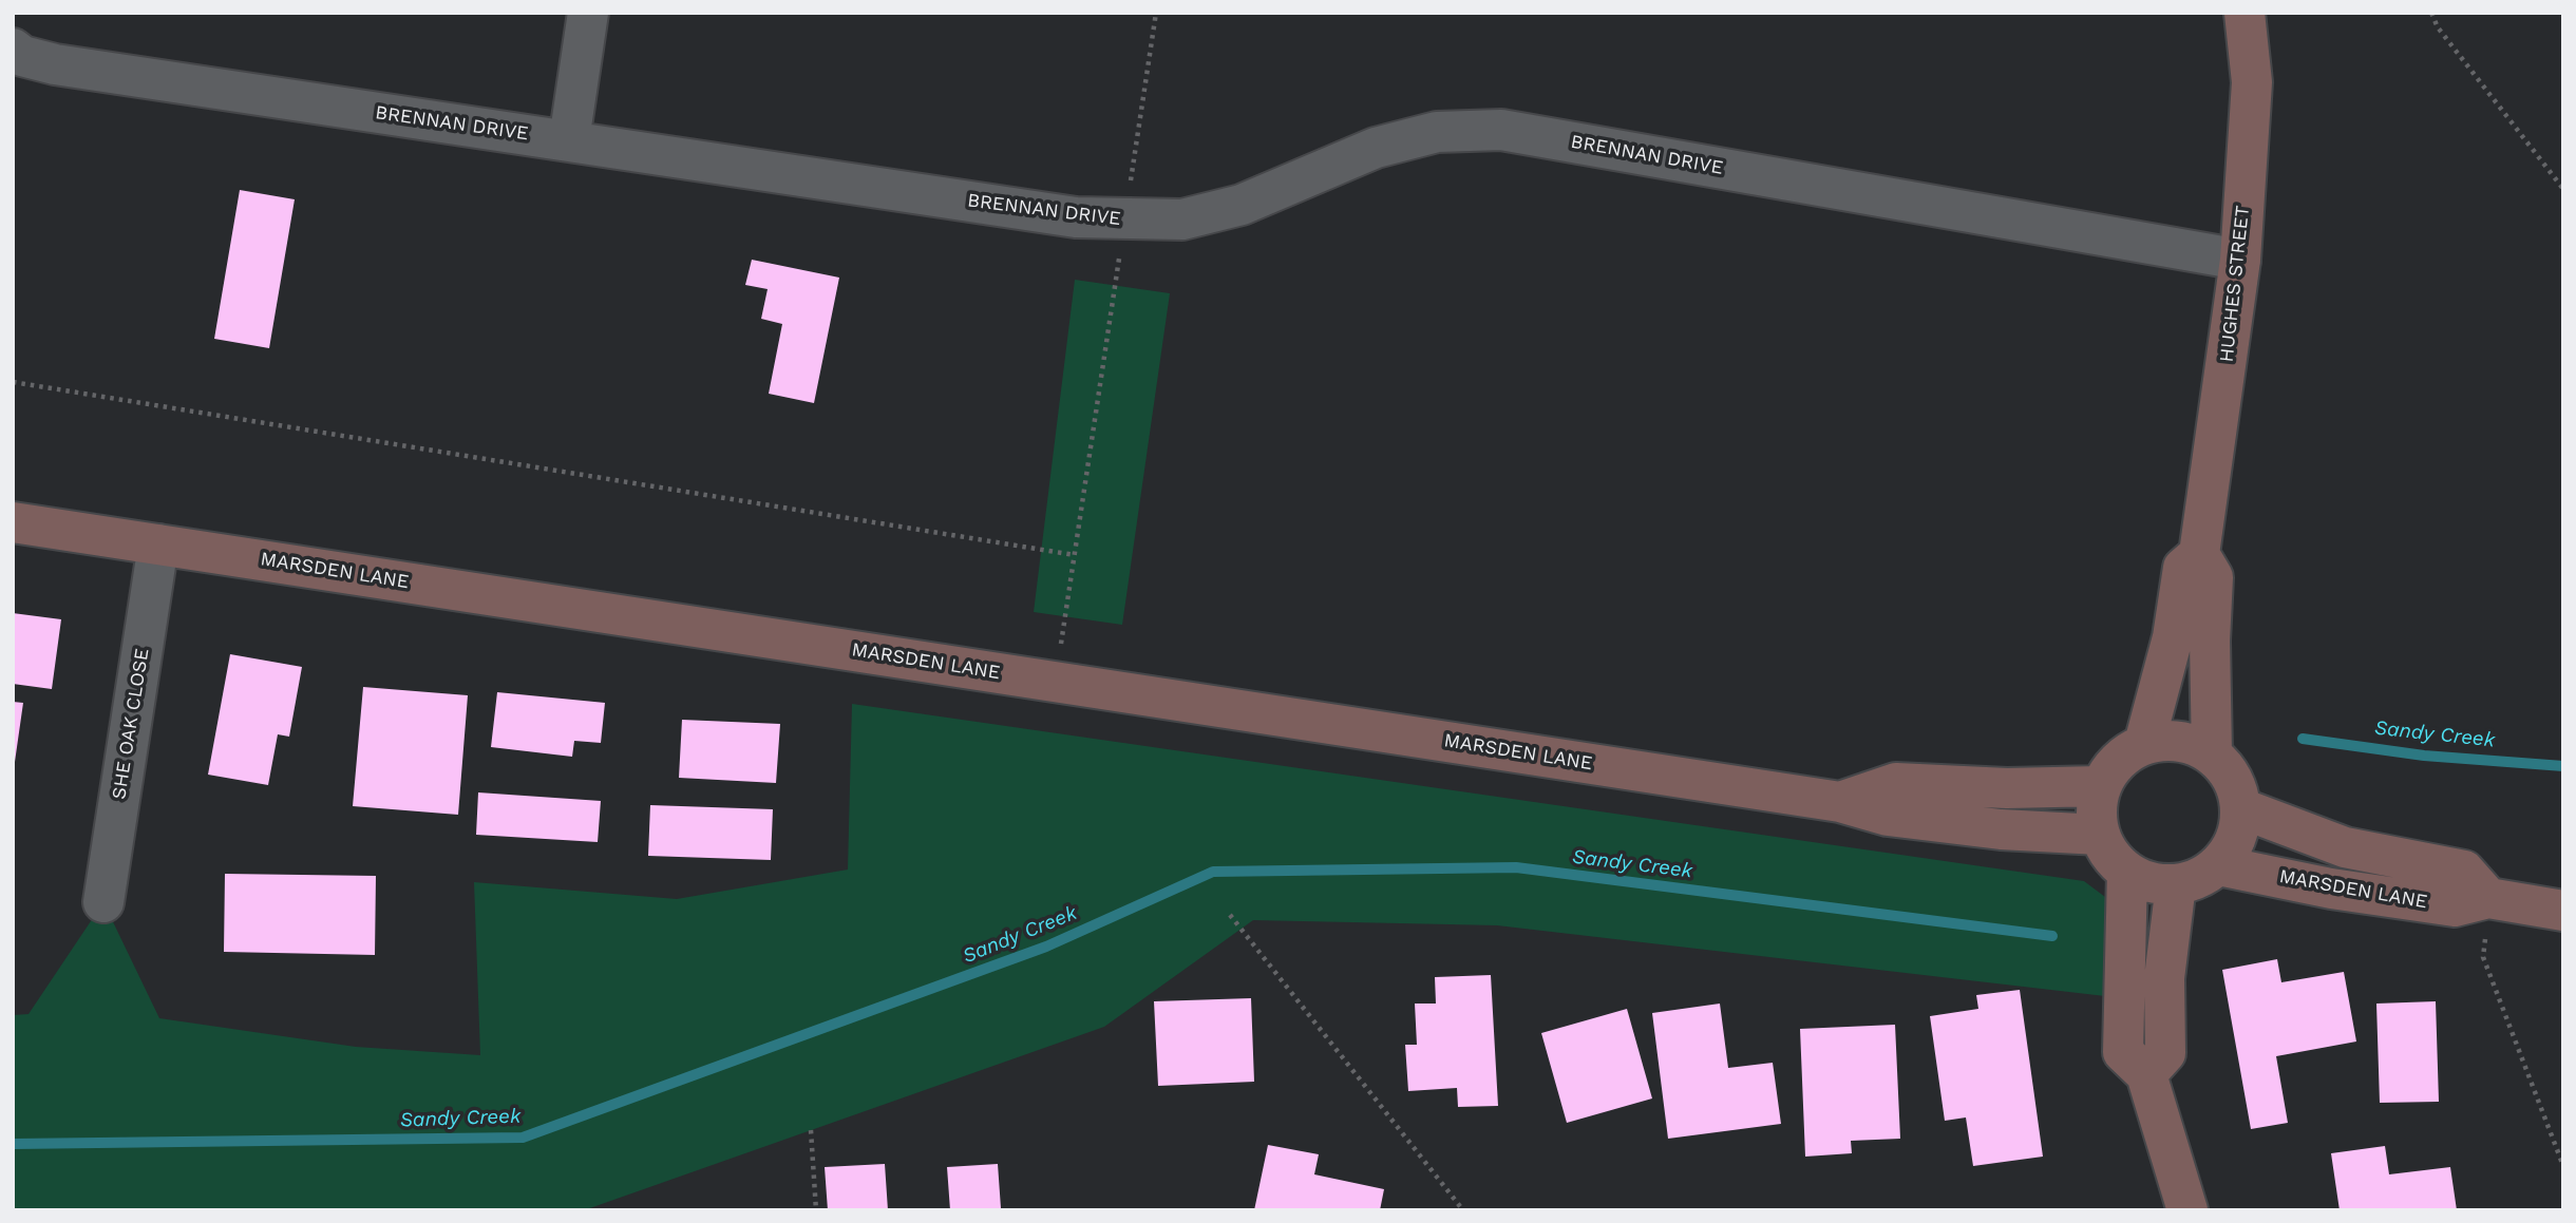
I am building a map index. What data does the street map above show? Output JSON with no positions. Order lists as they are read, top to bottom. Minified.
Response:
{"streets":{"main road":["HUGHES STREET","MARSDEN LANE"],"street":["BRENNAN DRIVE","SHE OAK CLOSE"]},"crossings":[["BRENNAN DRIVE","HUGHES STREET"],["HUGHES STREET","MARSDEN LANE"],["MARSDEN LANE","SHE OAK CLOSE"]],"water":["Sandy Creek"]}
